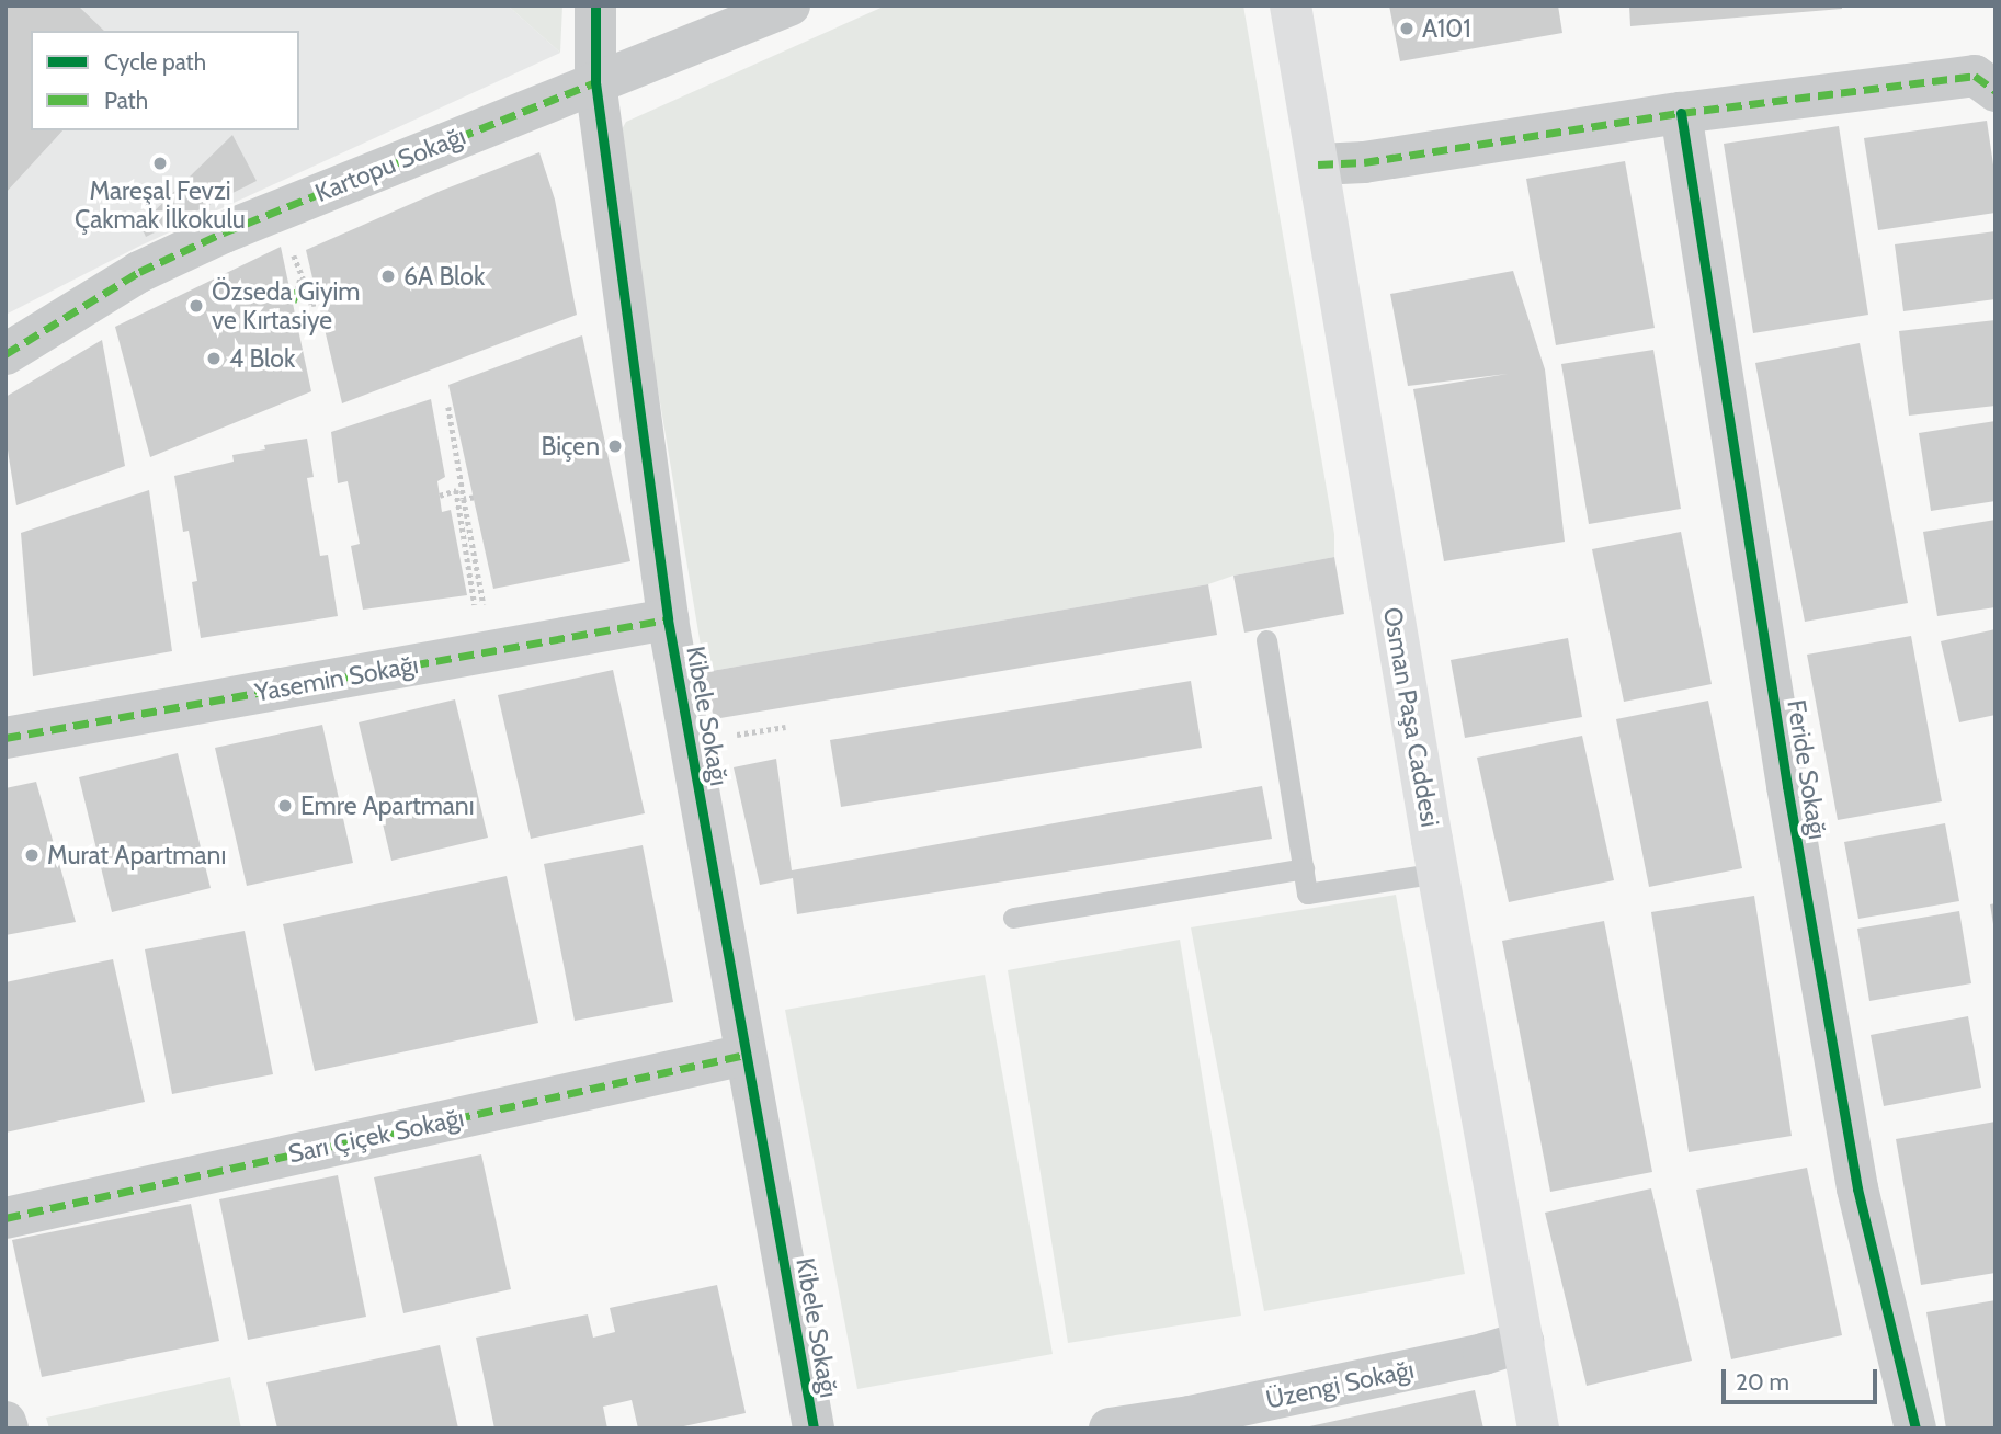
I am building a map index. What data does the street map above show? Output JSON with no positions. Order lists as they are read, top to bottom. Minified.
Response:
{"streets":{"main road":["Osman Paşa Caddesi"],"street":["Kartopu Sokağı","Yasemin Sokağı","Kibele Sokağı","Feride Sokağı","Sarı Çiçek Sokağı","Üzengi Sokağı"]},"crossings":[["Kartopu Sokağı","Kibele Sokağı"],["Yasemin Sokağı","Kibele Sokağı"],["Kibele Sokağı","Sarı Çiçek Sokağı"],["Osman Paşa Caddesi","Üzengi Sokağı"]],"places":["A101","Mareşal Fevzi Çakmak İlkokulu","6A Blok","Özseda Giyim ve Kırtasiye","4 Blok","Biçen","Emre Apartmanı","Murat Apartmanı"],"legend":["Cycle path","Path"],"scale_bar":"20 m"}
